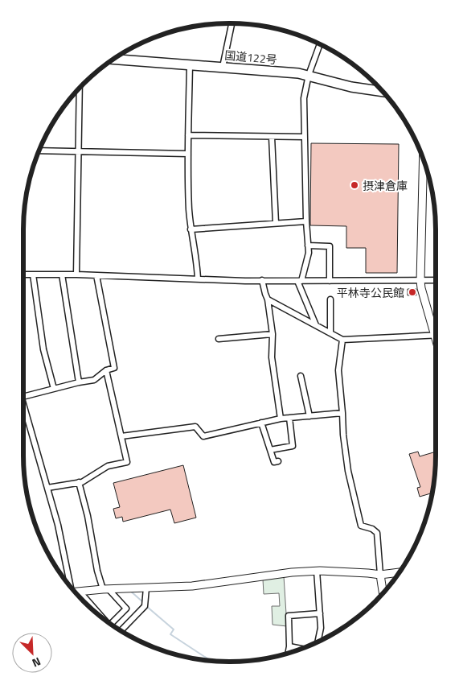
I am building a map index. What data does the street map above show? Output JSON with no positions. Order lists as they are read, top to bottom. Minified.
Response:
{"streets":{"highway":["国道122号"]},"places":["摂津倉庫","平林寺公民館"],"north":"bottom right"}
